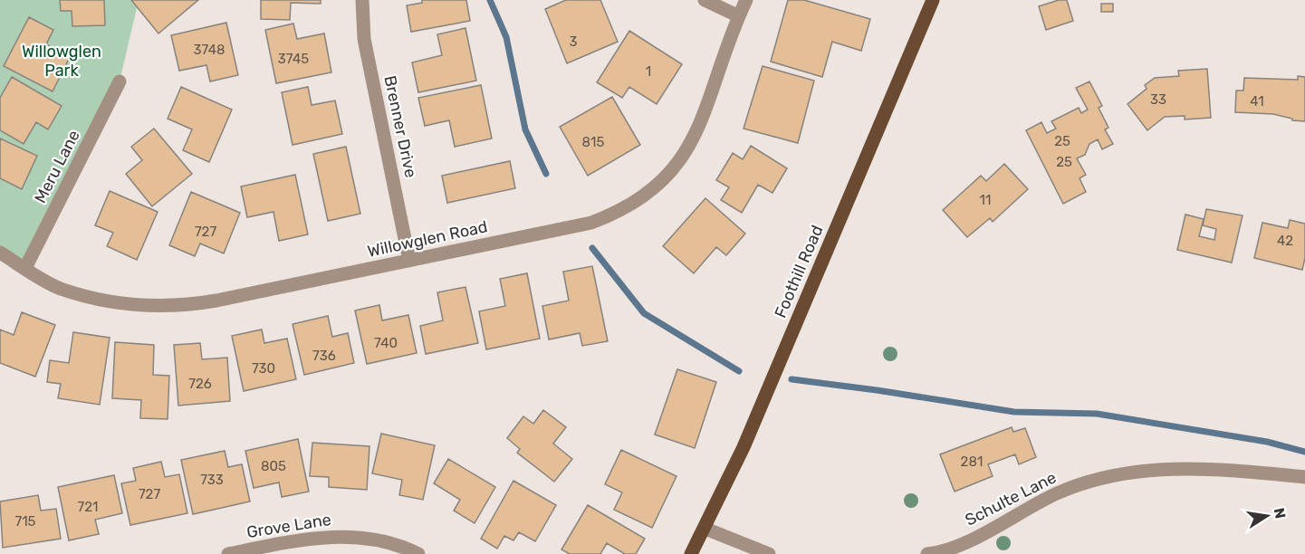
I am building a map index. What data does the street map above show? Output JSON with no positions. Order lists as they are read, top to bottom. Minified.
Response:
{"streets":{"main road":["Foothill Road"],"street":["Brenner Drive","Meru Lane","Willowglen Road","Schulte Lane","Grove Lane"]},"crossings":[["Brenner Drive","Willowglen Road"],["Meru Lane","Willowglen Road"]],"parks":["Willowglen Park"],"house_numbers":["3","3748","3745","1","33","41","25","815","25","11","727","42","740","736","730","726","281","805","733","727","721","715"],"north":"right"}
